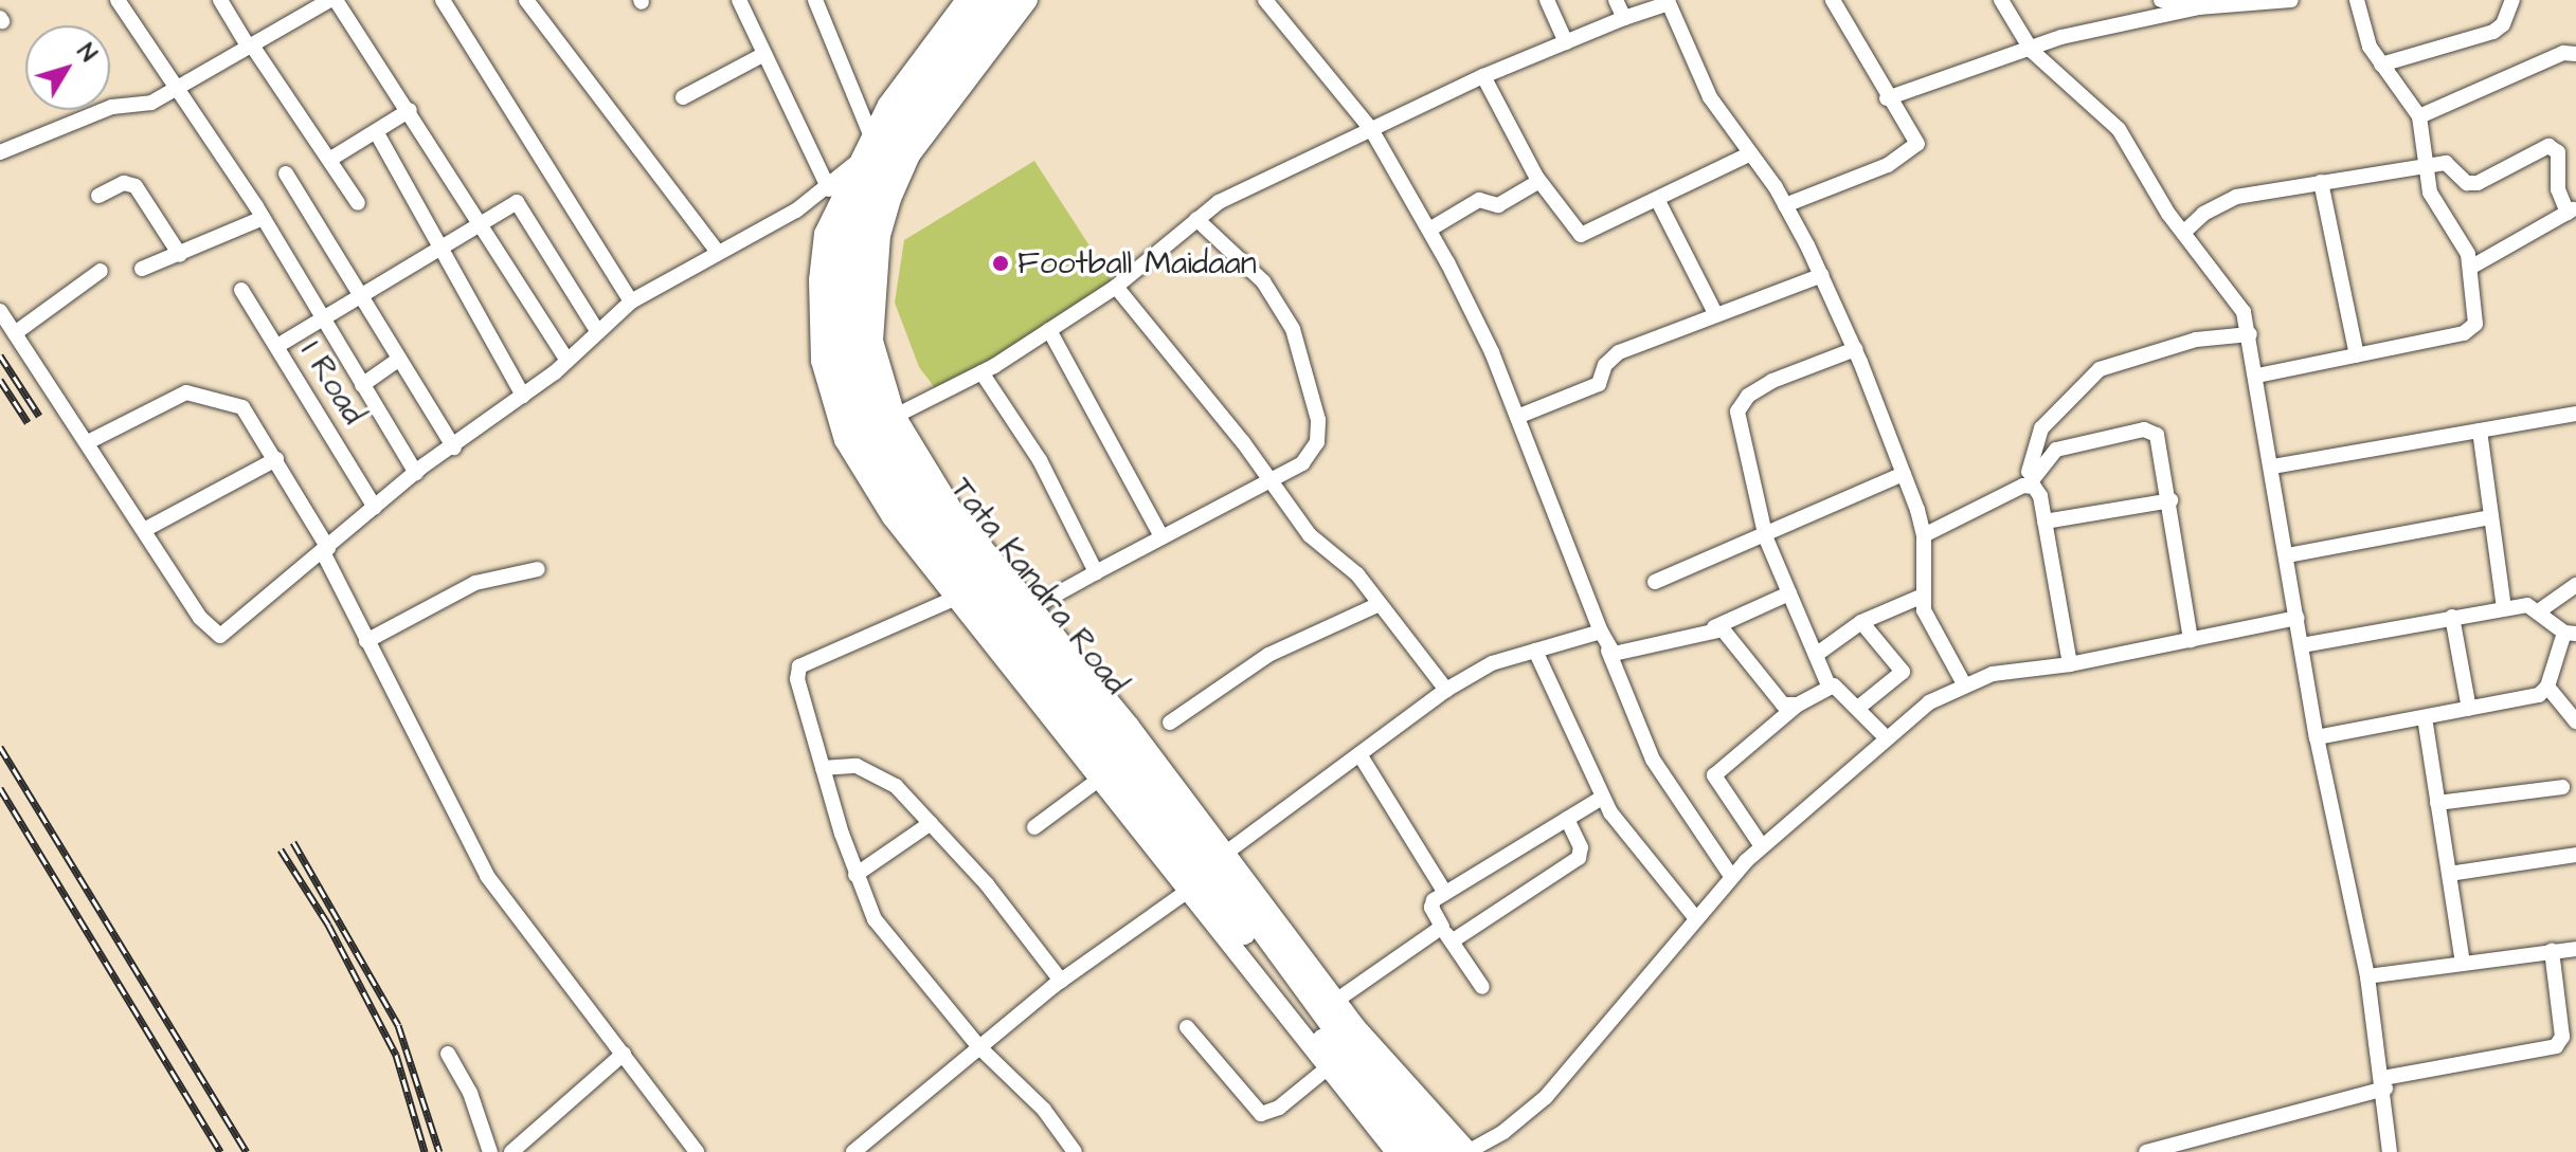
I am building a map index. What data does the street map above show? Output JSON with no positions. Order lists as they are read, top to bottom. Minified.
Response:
{"streets":{"main road":["Tata Kandra Road"],"street":["I Road"]},"places":["Football Maidaan"],"north":"top right"}
